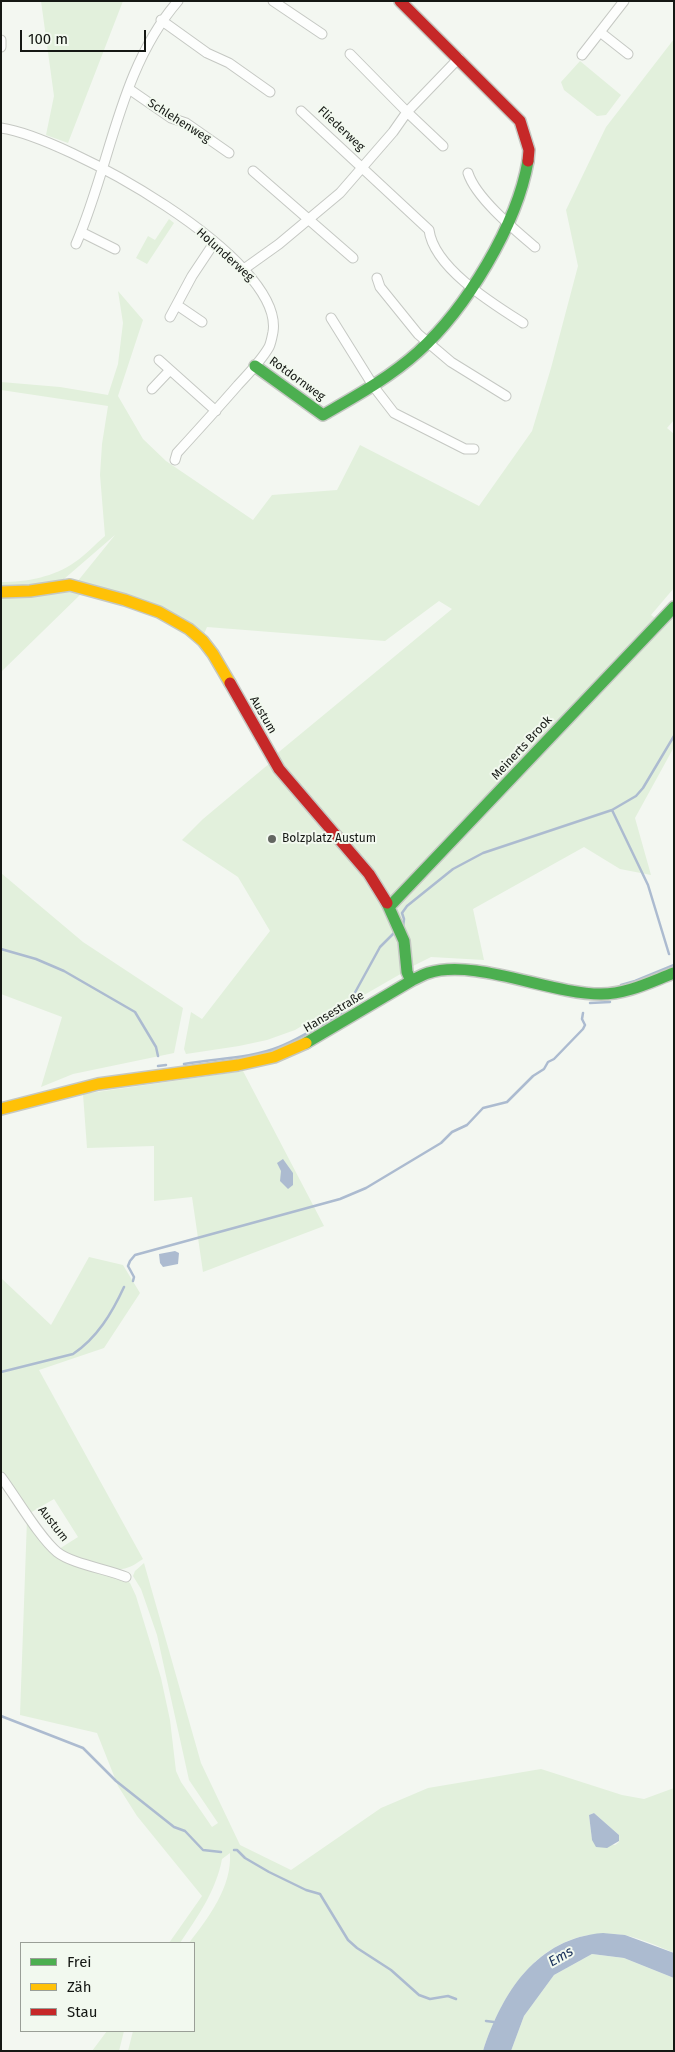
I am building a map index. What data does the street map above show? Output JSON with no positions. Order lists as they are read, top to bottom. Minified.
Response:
{"streets":{"street":["Schlehenweg","Fliederweg","Holunderweg","Rotdornweg","Austum","Meinerts Brook","Hansestraße"]},"crossings":[["Fliederweg","Holunderweg"],["Fliederweg","Rotdornweg"],["Holunderweg","Rotdornweg"],["Austum","Meinerts Brook"],["Austum","Hansestraße"]],"water":["Ems"],"places":["Bolzplatz Austum"],"legend":["Frei","Zäh","Stau"],"scale_bar":"100 m"}
